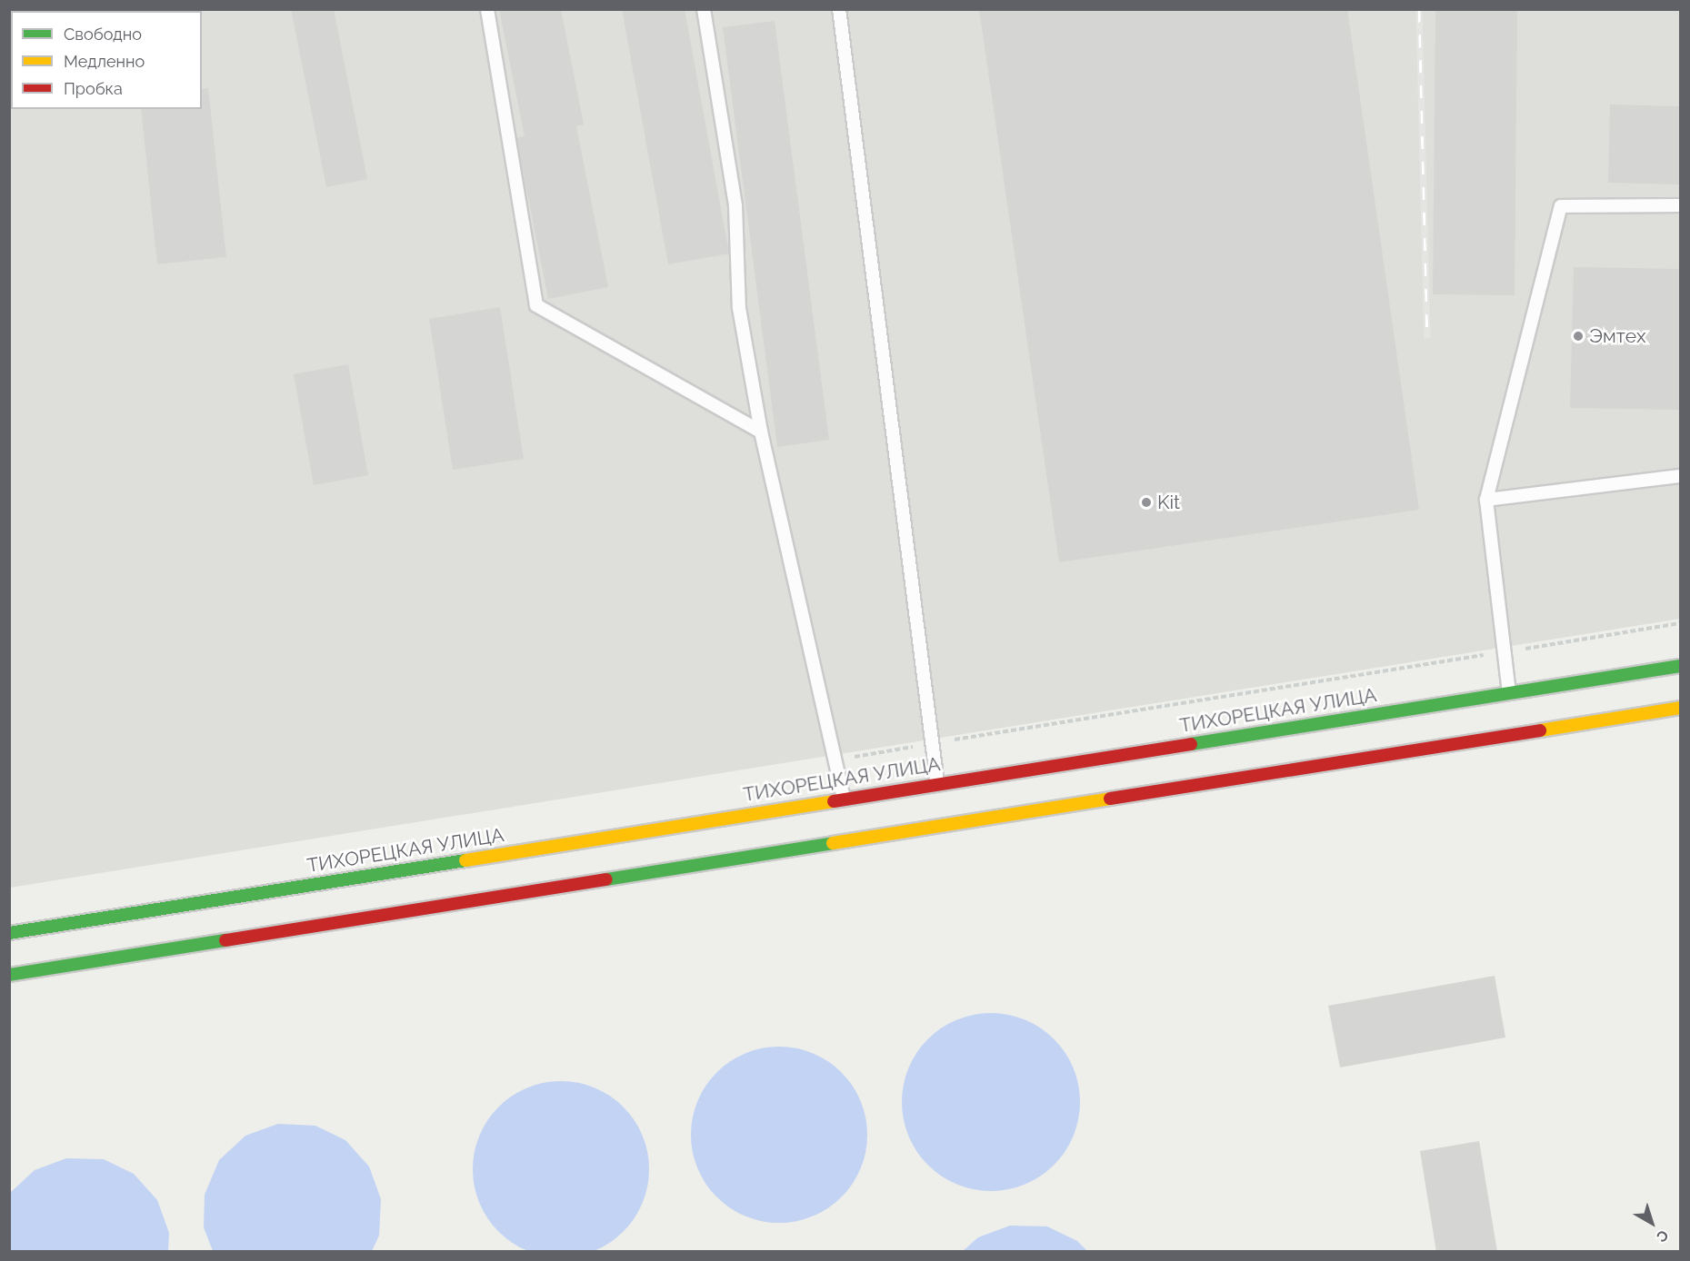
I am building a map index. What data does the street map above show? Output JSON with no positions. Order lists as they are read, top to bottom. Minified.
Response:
{"streets":{"main road":["ТИХОРЕЦКАЯ УЛИЦА"]},"places":["Эмтех","Kit"],"legend":["Свободно","Медленно","Пробка"],"north":"bottom right"}
